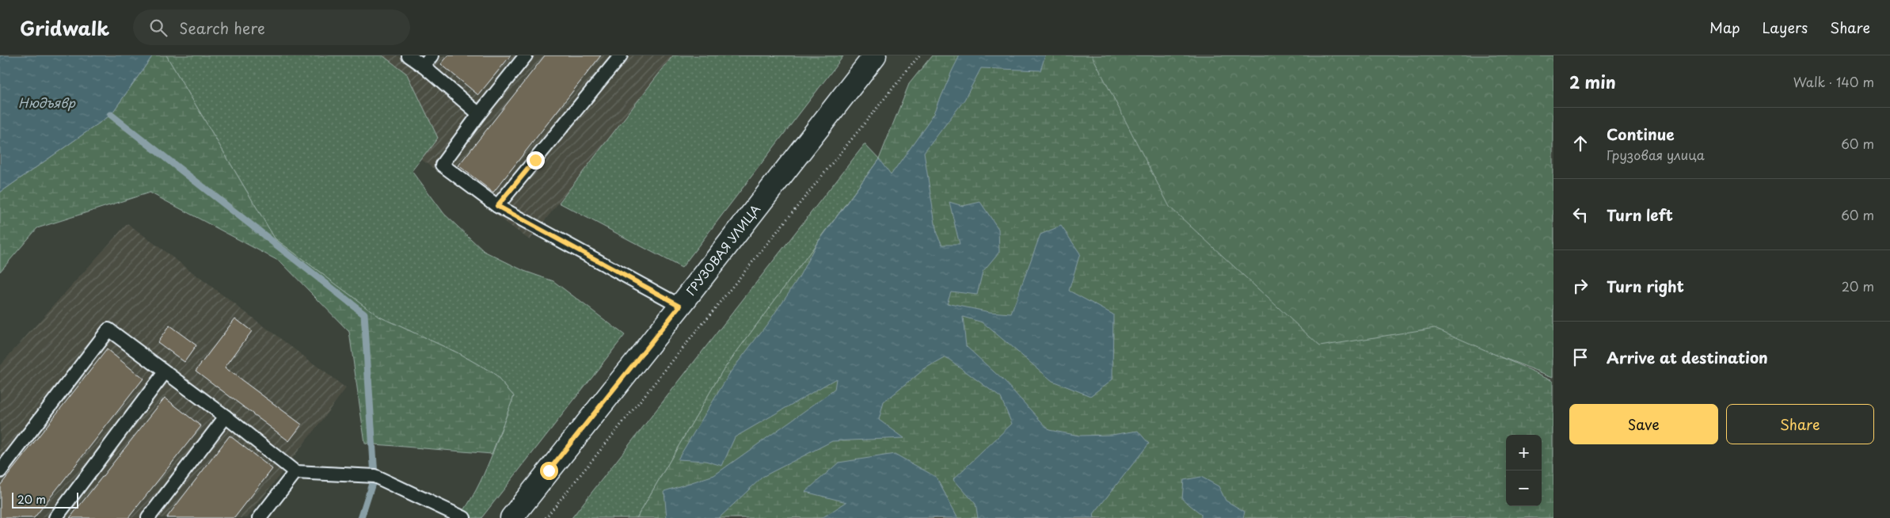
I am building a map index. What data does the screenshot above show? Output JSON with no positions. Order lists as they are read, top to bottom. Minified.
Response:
{"streets":{"main road":["ГРУЗОВАЯ УЛИЦА"]},"water":["Нюдъявр"],"scale_bar":"20 m","page":{"header":"Gridwalk","search":"Search here","nav":["Map","Layers","Share"],"heading":["2 min","Walk · 140 m"],"list":[["Continue","Грузовая улица","60 m"],["Turn left","60 m"],["Turn right","20 m"],"Arrive at destination"],"buttons":["Save","Share"],"map_buttons":["+","−"],"scale":"20 m"}}
